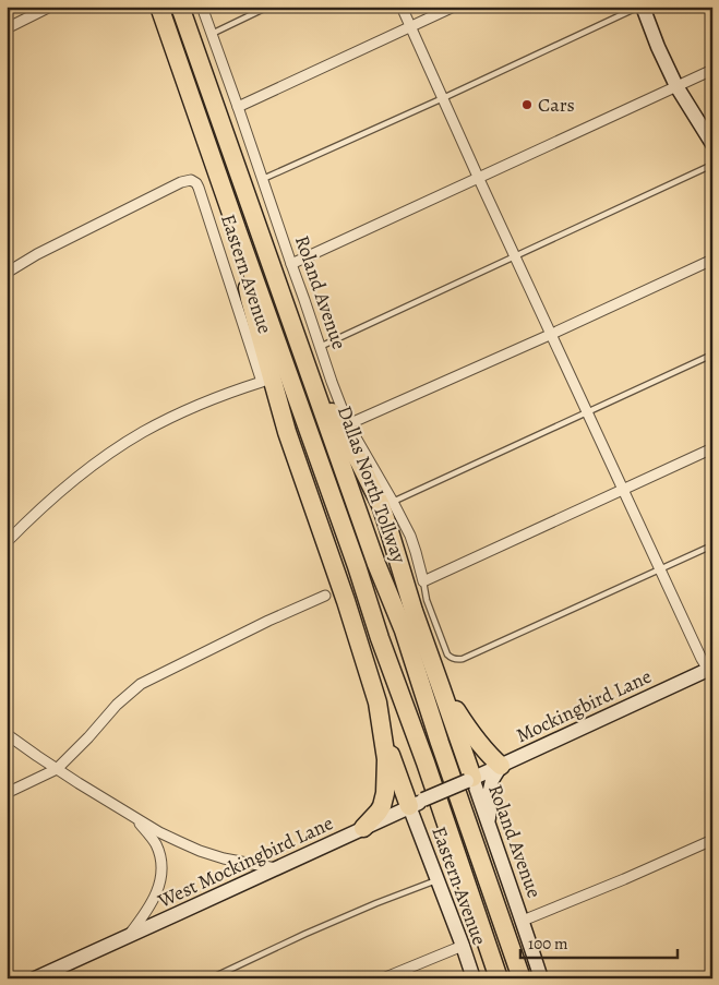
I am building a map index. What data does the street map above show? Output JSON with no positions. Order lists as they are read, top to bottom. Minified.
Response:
{"streets":{"highway":["Dallas North Tollway"],"main road":["Eastern Avenue","Roland Avenue","Mockingbird Lane","West Mockingbird Lane"]},"crossings":[["Eastern Avenue","West Mockingbird Lane"],["Roland Avenue","Mockingbird Lane"],["Roland Avenue","West Mockingbird Lane"],["Mockingbird Lane","West Mockingbird Lane"]],"places":["Cars"],"scale_bar":"100 m"}
